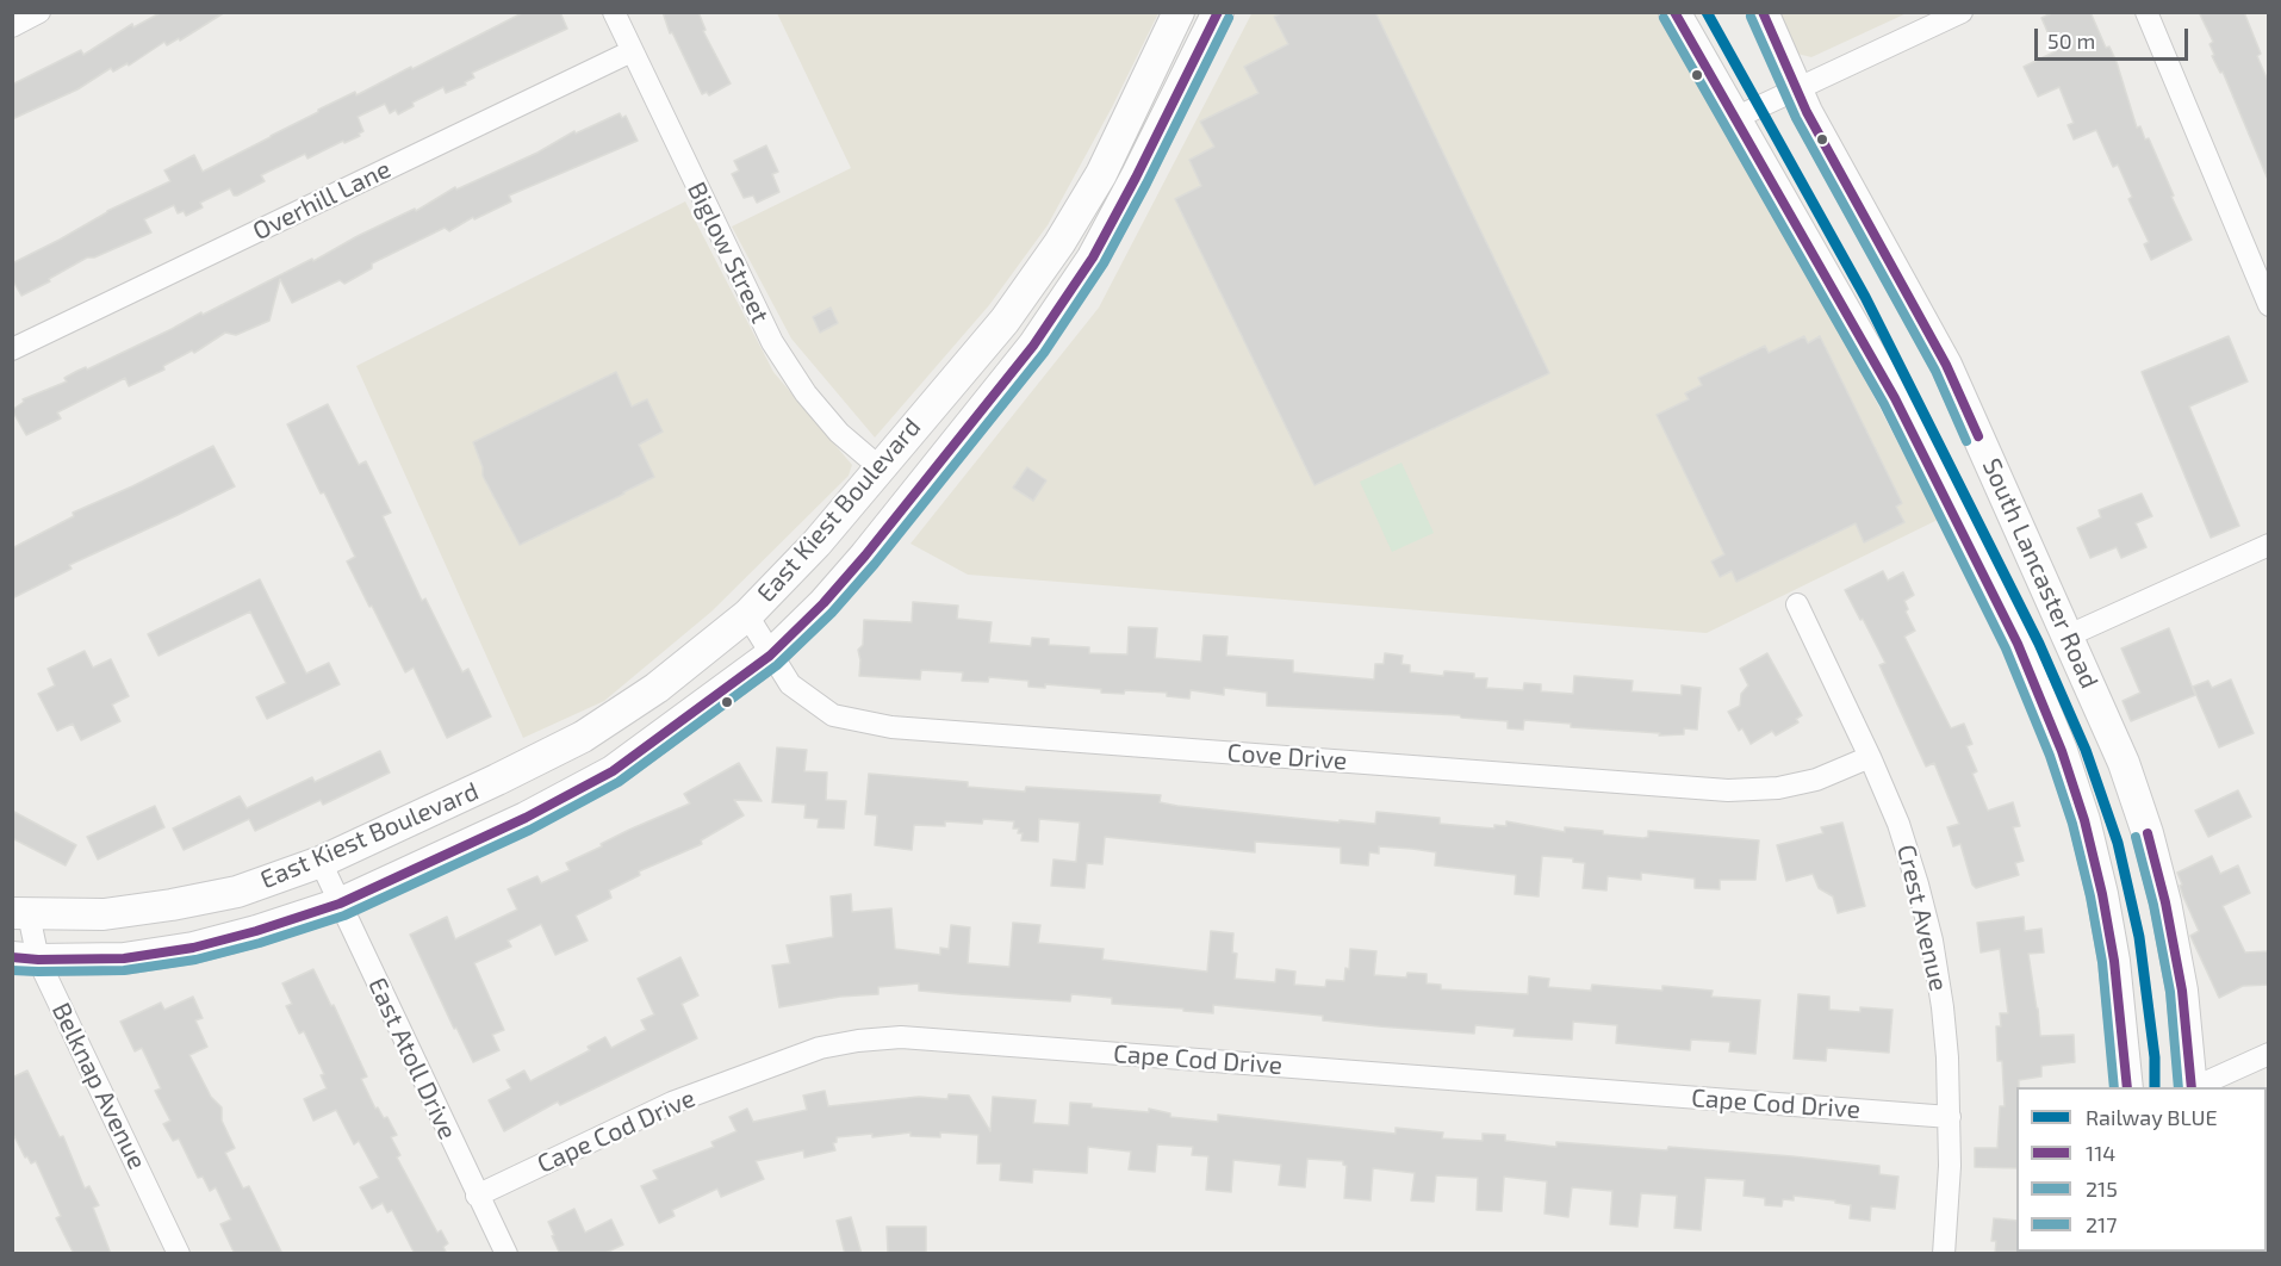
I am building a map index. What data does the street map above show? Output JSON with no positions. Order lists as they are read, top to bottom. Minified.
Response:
{"streets":{"main road":["East Kiest Boulevard","South Lancaster Road"],"street":["Overhill Lane","Biglow Street","Cove Drive","Crest Avenue","East Atoll Drive","Cape Cod Drive","Belknap Avenue"]},"crossings":[["Overhill Lane","Biglow Street"],["Biglow Street","East Kiest Boulevard"],["East Kiest Boulevard","Cove Drive"],["East Kiest Boulevard","East Atoll Drive"],["East Kiest Boulevard","Belknap Avenue"],["Cove Drive","Crest Avenue"],["Crest Avenue","Cape Cod Drive"],["East Atoll Drive","Cape Cod Drive"]],"lines":["rail line BLUE","transit line 114","transit line 217","transit line 215"],"legend":["Railway BLUE","114","215","217"],"scale_bar":"50 m"}
